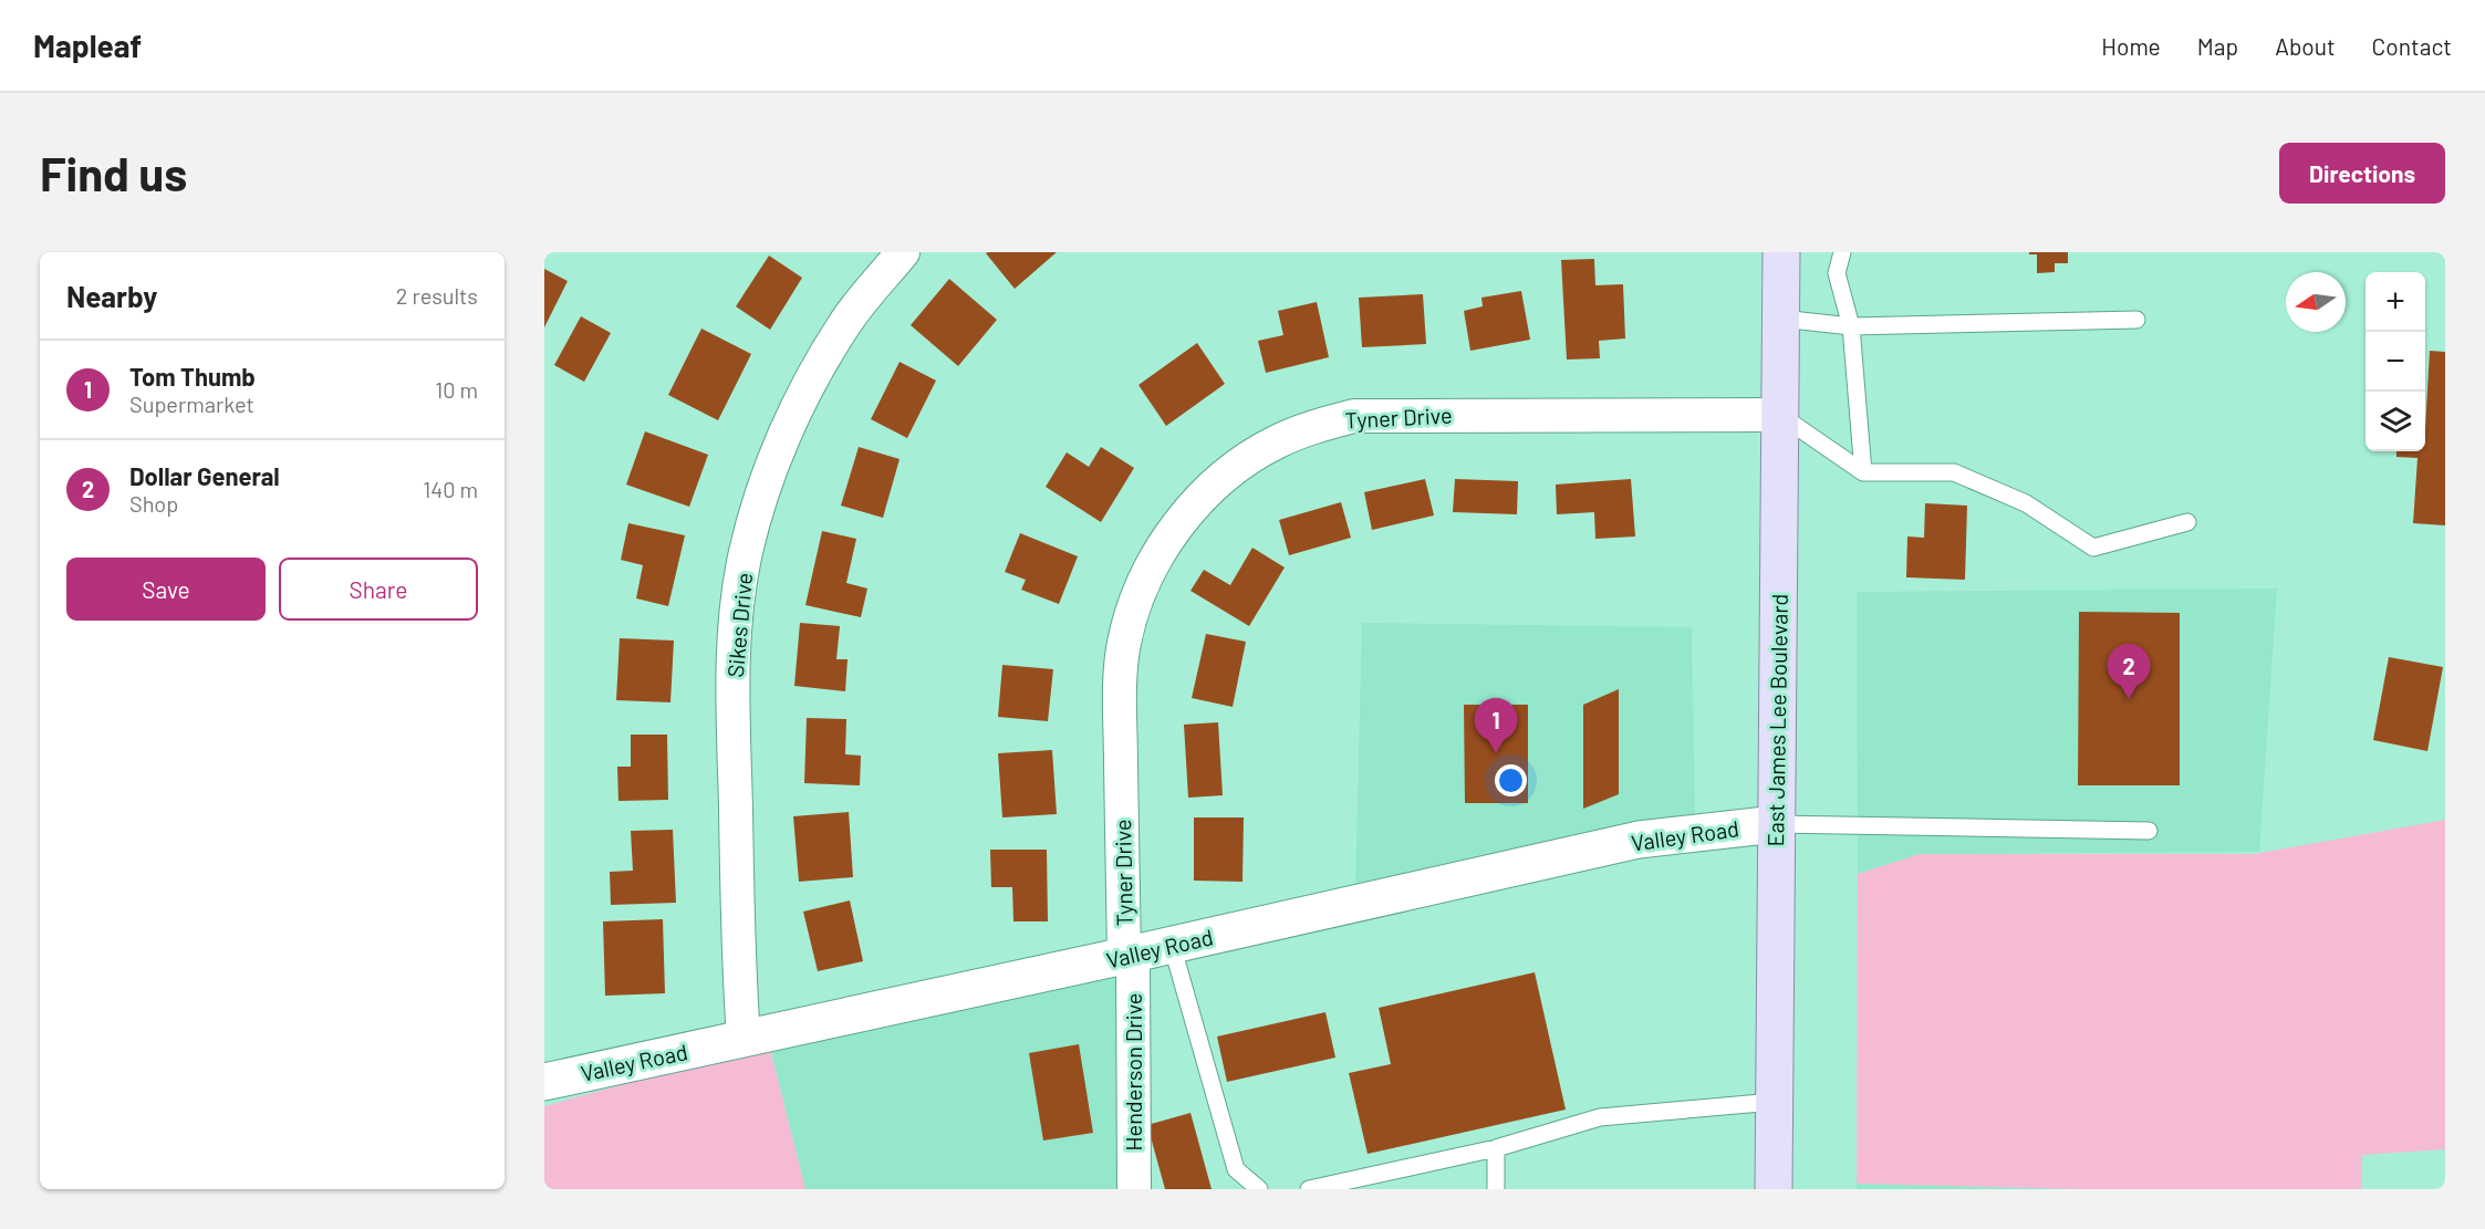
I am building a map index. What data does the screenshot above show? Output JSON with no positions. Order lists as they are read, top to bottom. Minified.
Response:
{"streets":{"main road":["East James Lee Boulevard"],"street":["Tyner Drive","Sikes Drive","Valley Road","Henderson Drive"]},"crossings":[["Tyner Drive","East James Lee Boulevard"],["Tyner Drive","Valley Road"],["Tyner Drive","Henderson Drive"],["Sikes Drive","Valley Road"],["East James Lee Boulevard","Valley Road"],["Valley Road","Henderson Drive"]],"north":"left","page":{"header":"Mapleaf","nav":["Home","Map","About","Contact"],"buttons":["Directions",["Save","Share"]],"title":"Find us","heading":["Nearby","2 results"],"map_buttons":["+","−"],"list":[{"mark":"1","name":"Tom Thumb","note":"Supermarket","value":"10 m"},{"mark":"2","name":"Dollar General","note":"Shop","value":"140 m"}],"pins":["2","1"]}}
